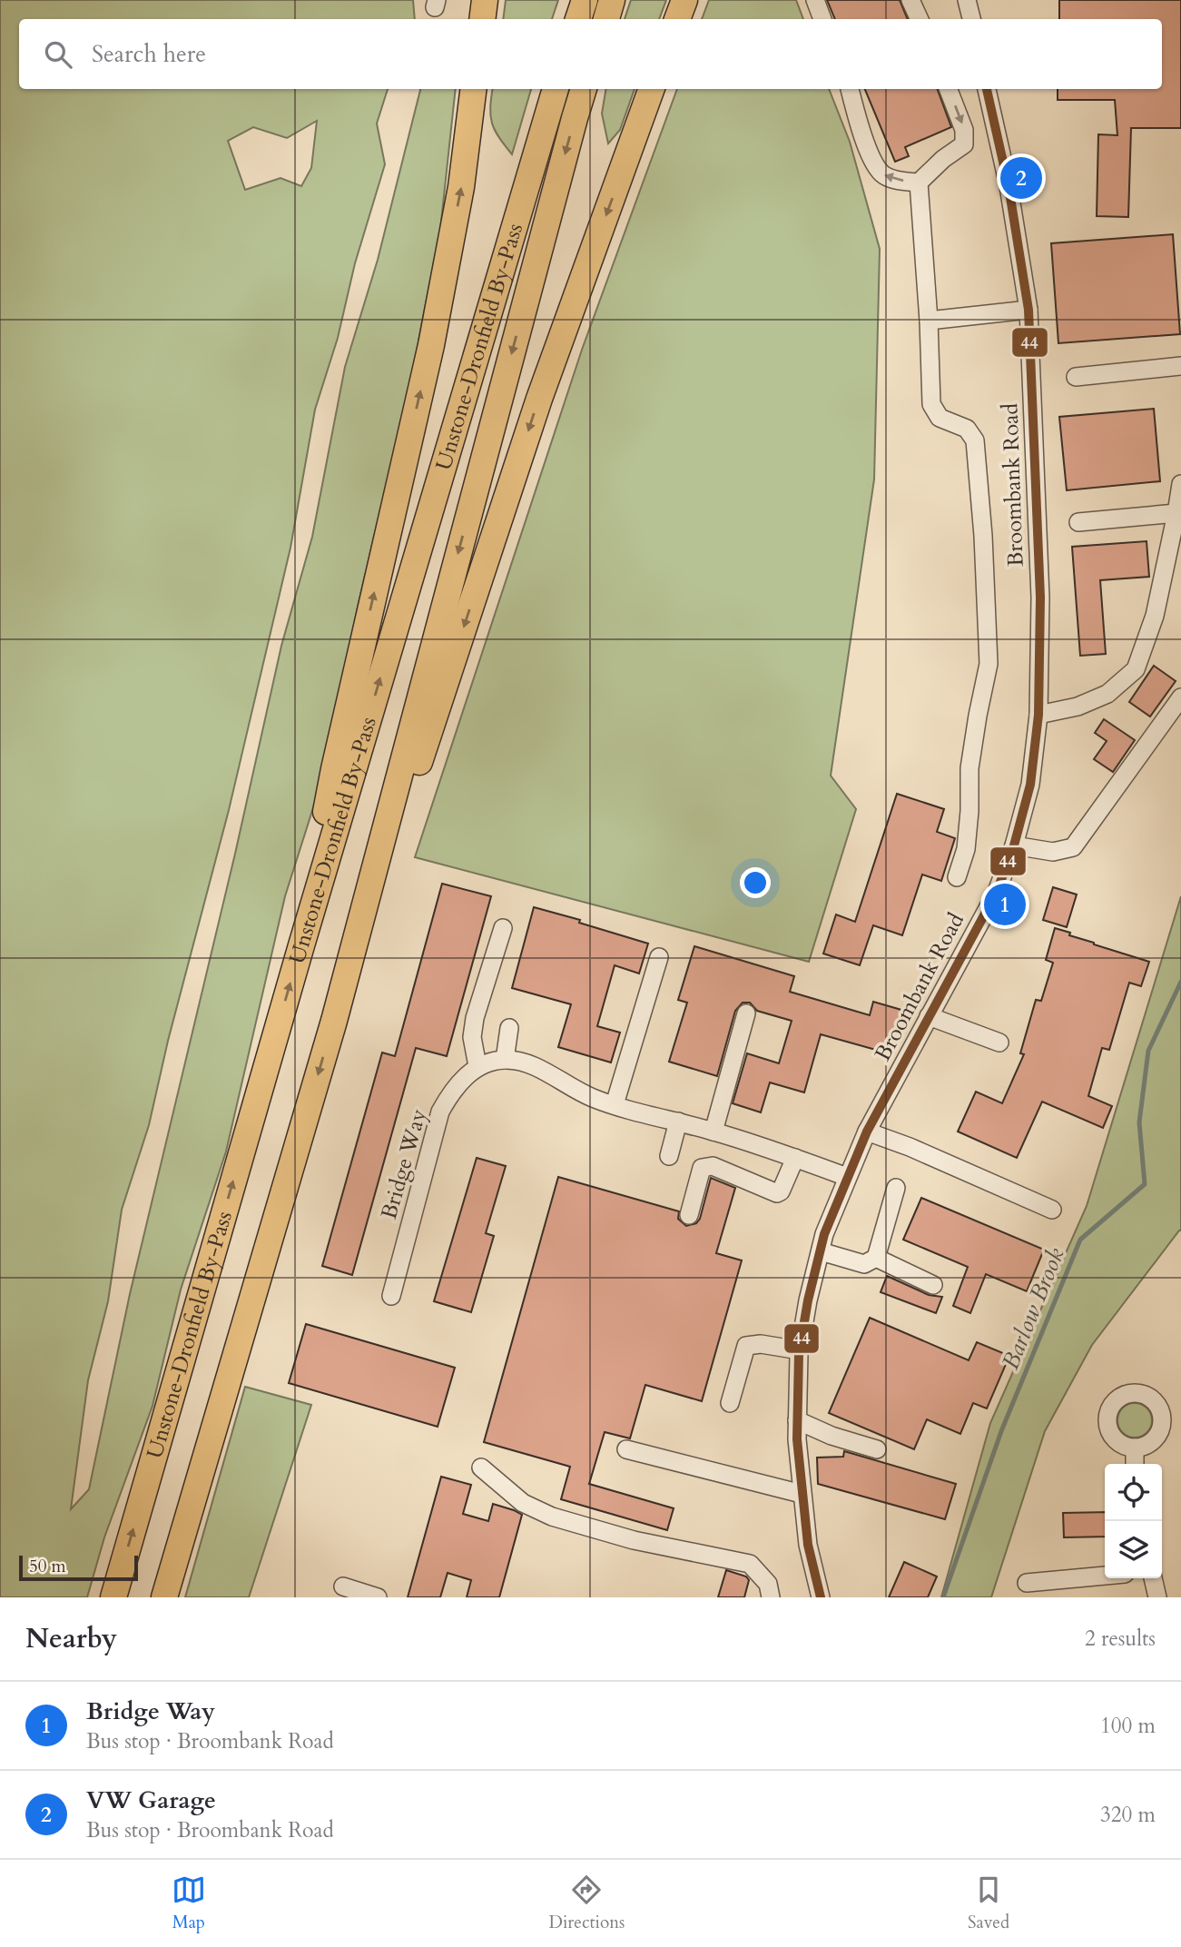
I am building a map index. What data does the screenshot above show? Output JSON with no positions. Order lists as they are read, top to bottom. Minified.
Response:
{"streets":{"highway":["Unstone-Dronfield By-Pass"],"street":["Broombank Road","Bridge Way"]},"water":["Barlow Brook"],"lines":["transit line 44"],"scale_bar":"50 m","page":{"search":"Search here","pins":["2","1"],"scale":"50 m","heading":["Nearby","2 results"],"list":[{"mark":"1","name":"Bridge Way","note":"Bus stop · Broombank Road","value":"100 m"},{"mark":"2","name":"VW Garage","note":"Bus stop · Broombank Road","value":"320 m"}],"nav":["Map","Directions","Saved"]}}
